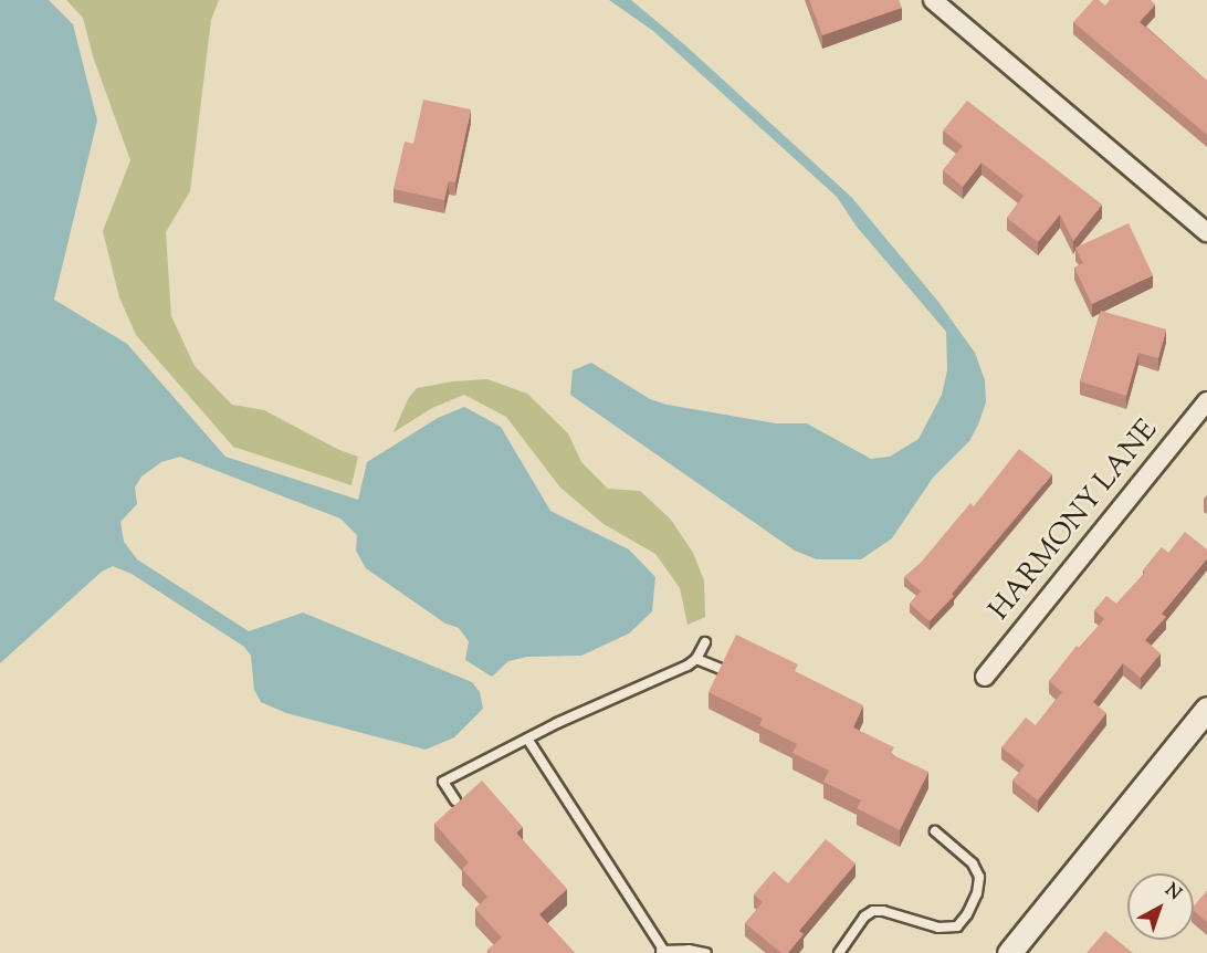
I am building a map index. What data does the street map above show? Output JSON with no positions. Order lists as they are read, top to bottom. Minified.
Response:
{"streets":{"street":["HARMONY LANE"]},"north":"top right"}
